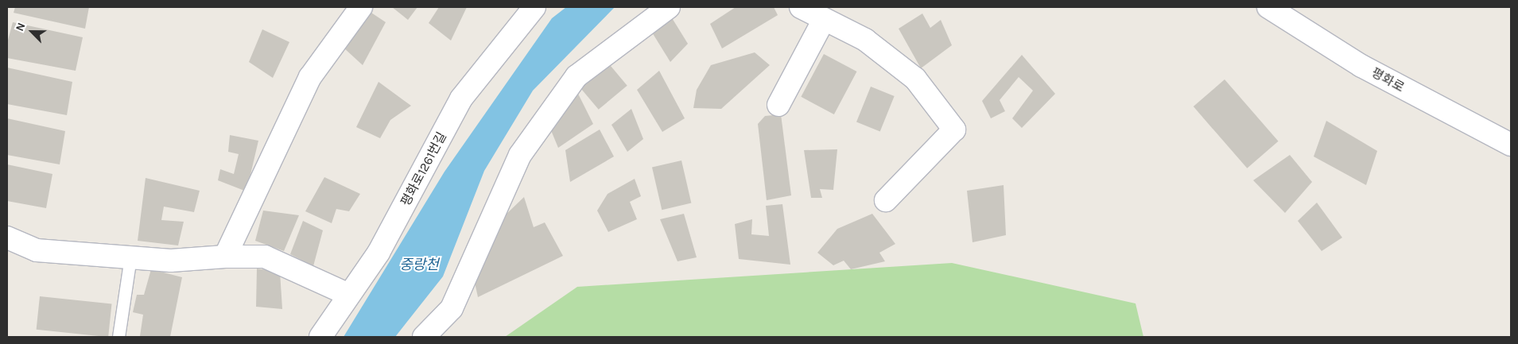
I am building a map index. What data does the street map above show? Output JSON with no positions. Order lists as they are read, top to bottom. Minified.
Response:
{"streets":{"street":["평화로","평화로1261번길"]},"water":["중랑천"],"north":"top left"}
